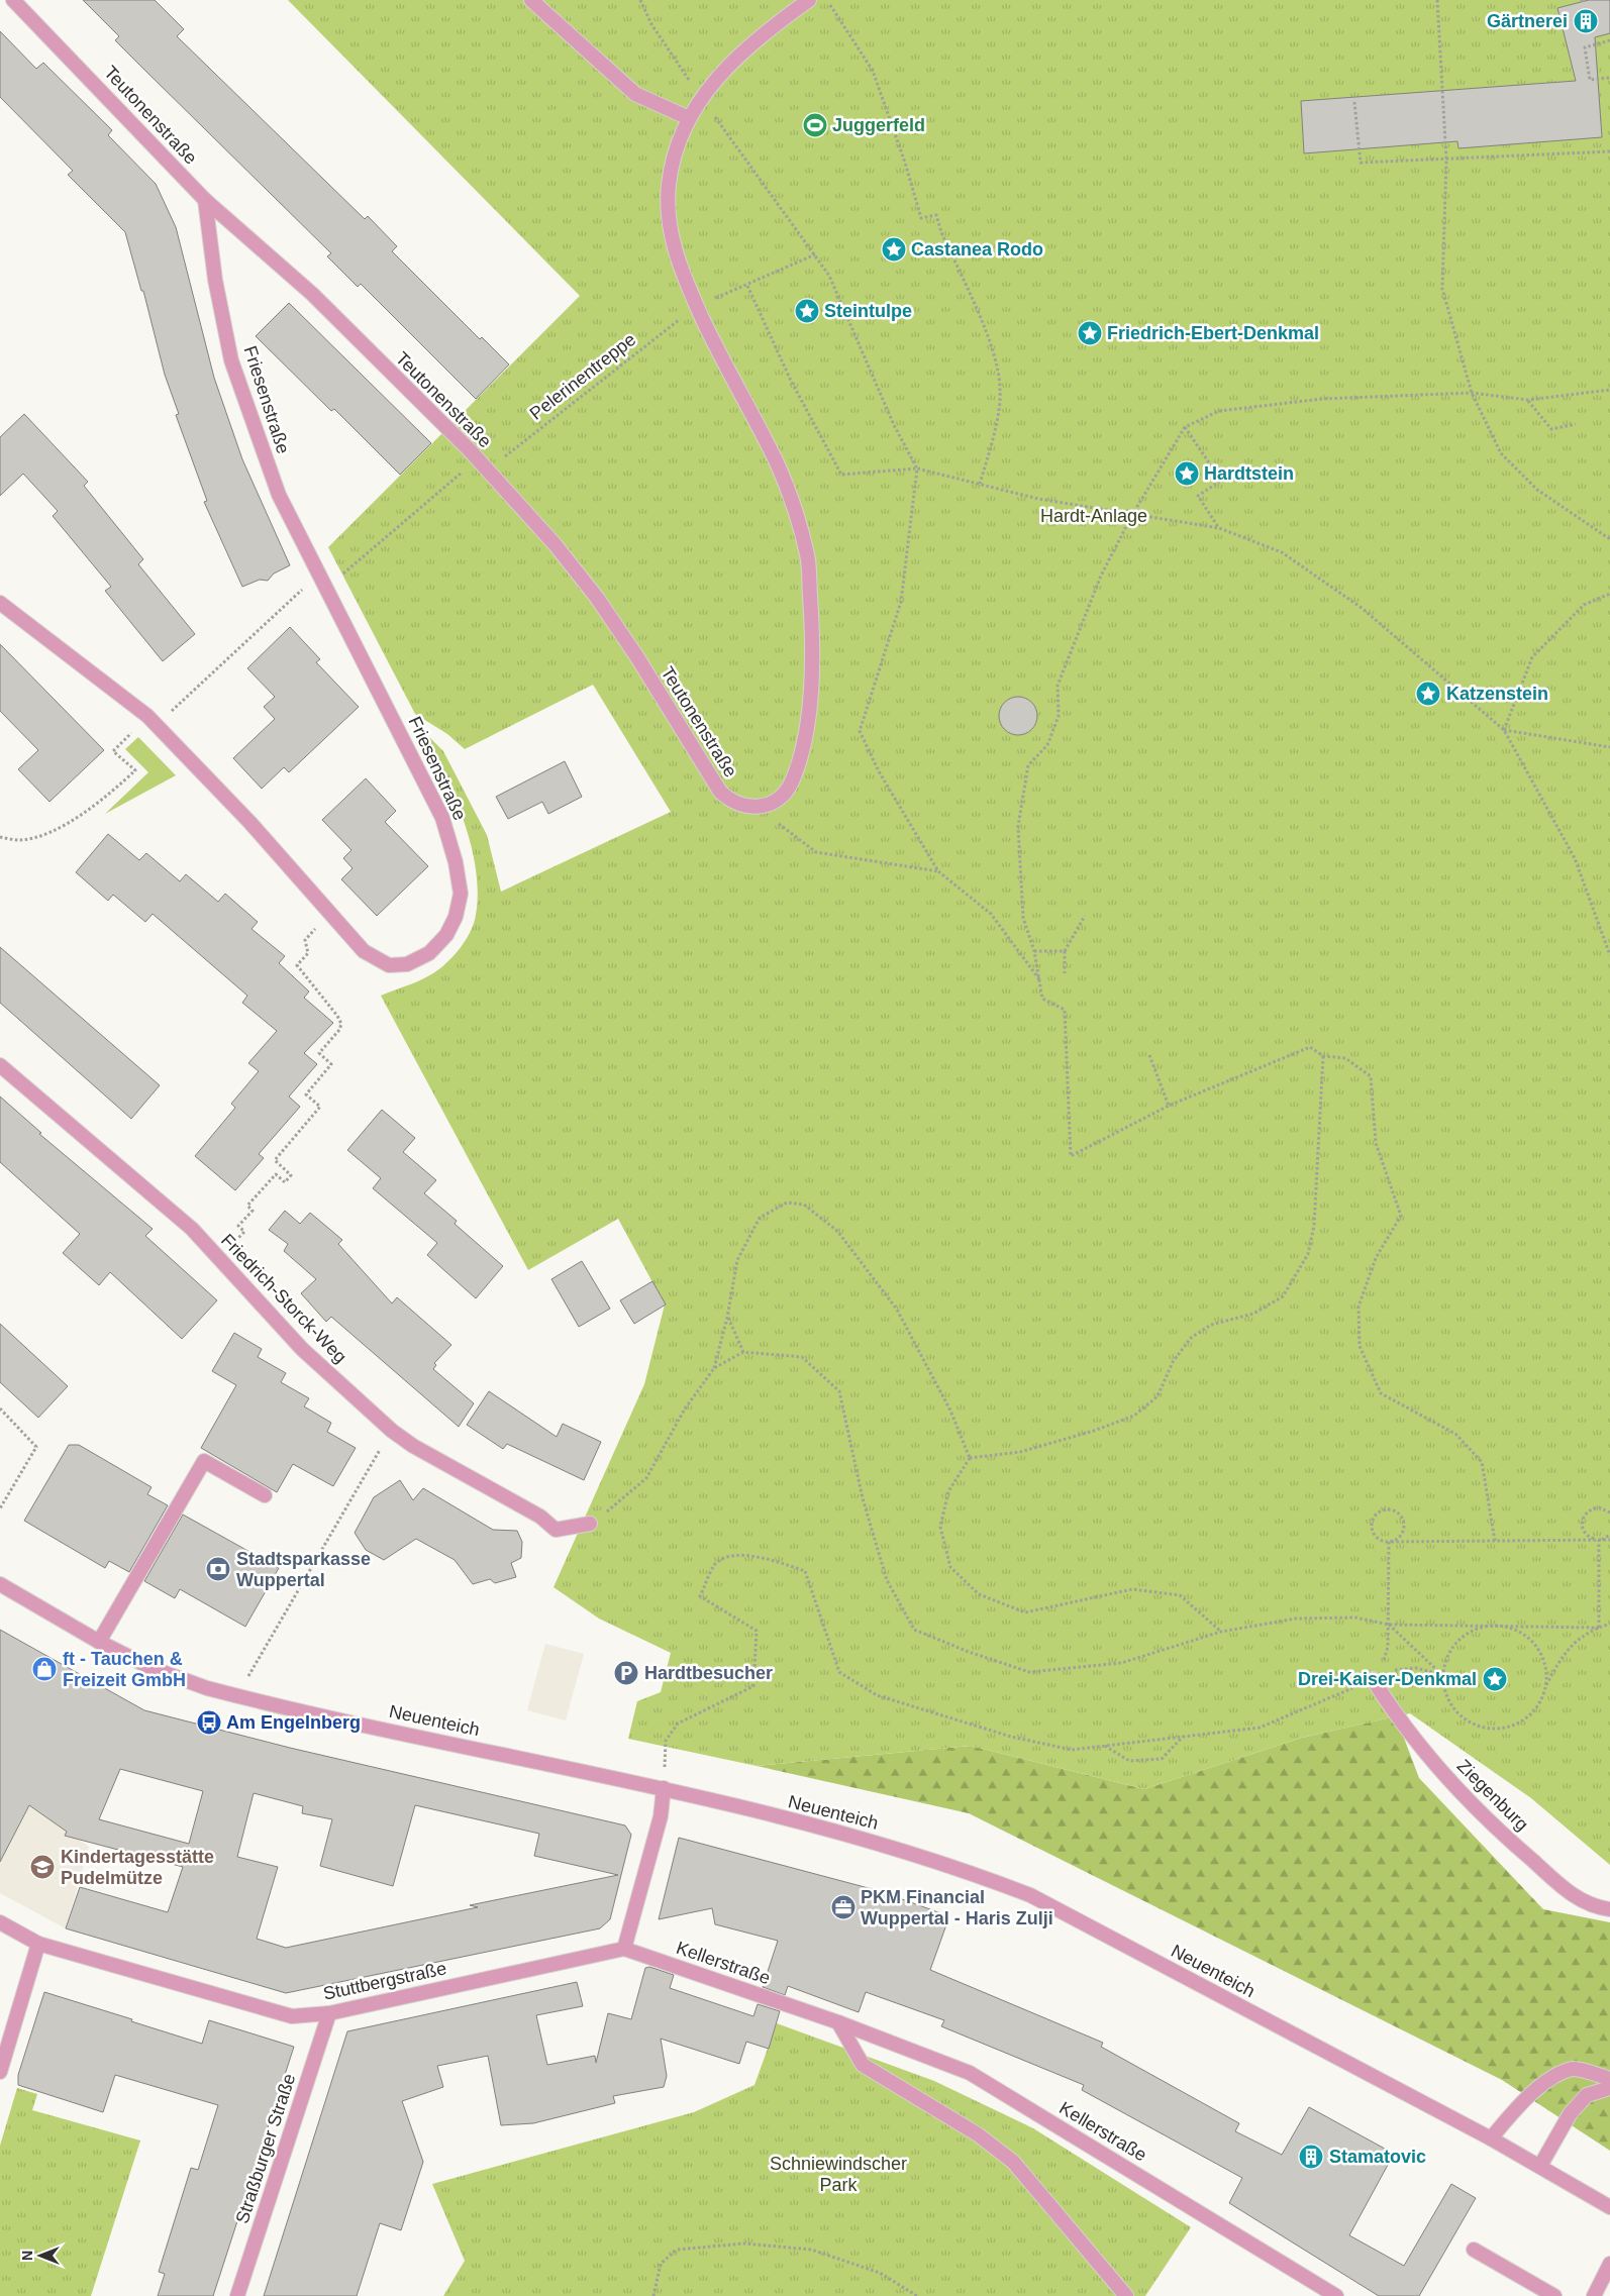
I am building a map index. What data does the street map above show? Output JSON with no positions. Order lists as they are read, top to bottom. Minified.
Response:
{"streets":{"street":["Teutonenstraße","Friesenstraße","Friedrich-Storck-Weg","Neuenteich","Ziegenburg","Kellerstraße","Stuttbergstraße","Straßburger Straße"],"path":["Pelerinentreppe"]},"crossings":[["Teutonenstraße","Pelerinentreppe"],["Teutonenstraße","Friesenstraße"],["Kellerstraße","Stuttbergstraße"],["Stuttbergstraße","Straßburger Straße"]],"parks":["Hardt-Anlage","Schniewindscher Park"],"places":{"building":["Gärtnerei","Stamatovic"],"sports":["Juggerfeld"],"place":["Castanea Rodo","Steintulpe","Friedrich-Ebert-Denkmal","Hardtstein","Katzenstein","Drei-Kaiser-Denkmal"],"bank":["Stadtsparkasse Wuppertal"],"shop":["ft - Tauchen & Freizeit GmbH"],"parking":["Hardtbesucher"],"bus stop":["Am Engelnberg"],"school or university":["Kindertagesstätte Pudelmütze"],"office":["PKM Financial Wuppertal - Haris Zulji"]},"north":"left"}
